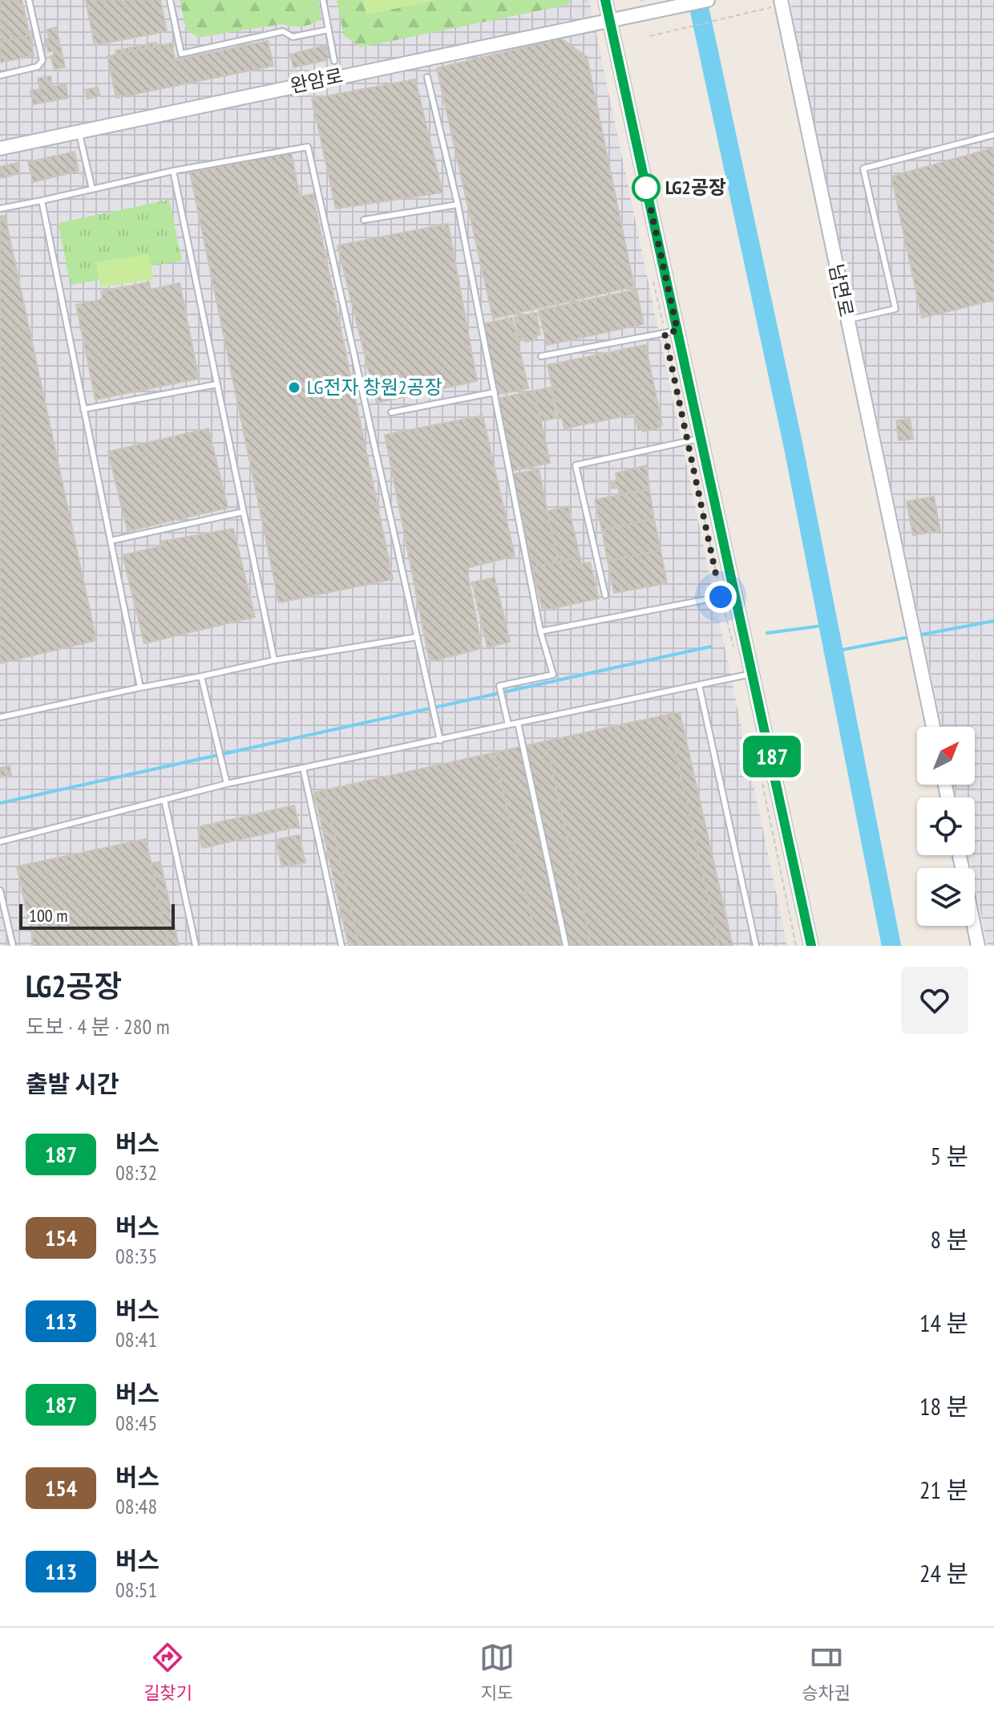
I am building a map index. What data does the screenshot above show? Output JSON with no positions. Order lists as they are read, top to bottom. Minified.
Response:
{"streets":{"street":["완암로","남면로"]},"places":["LG2공장","LG전자 창원2공장"],"lines":["bus line 187"],"scale_bar":"100 m","north":"top right","page":{"on_map":"187","scale":"100 m","heading":[["LG2공장","도보 · 4 분 · 280 m"],"출발 시간"],"list":[{"mark":"187","name":"버스","note":"08:32","value":"5 분"},{"mark":"154","name":"버스","note":"08:35","value":"8 분"},{"mark":"113","name":"버스","note":"08:41","value":"14 분"},{"mark":"187","name":"버스","note":"08:45","value":"18 분"},{"mark":"154","name":"버스","note":"08:48","value":"21 분"},{"mark":"113","name":"버스","note":"08:51","value":"24 분"}],"tabs":["길찾기","지도","승차권"]}}
